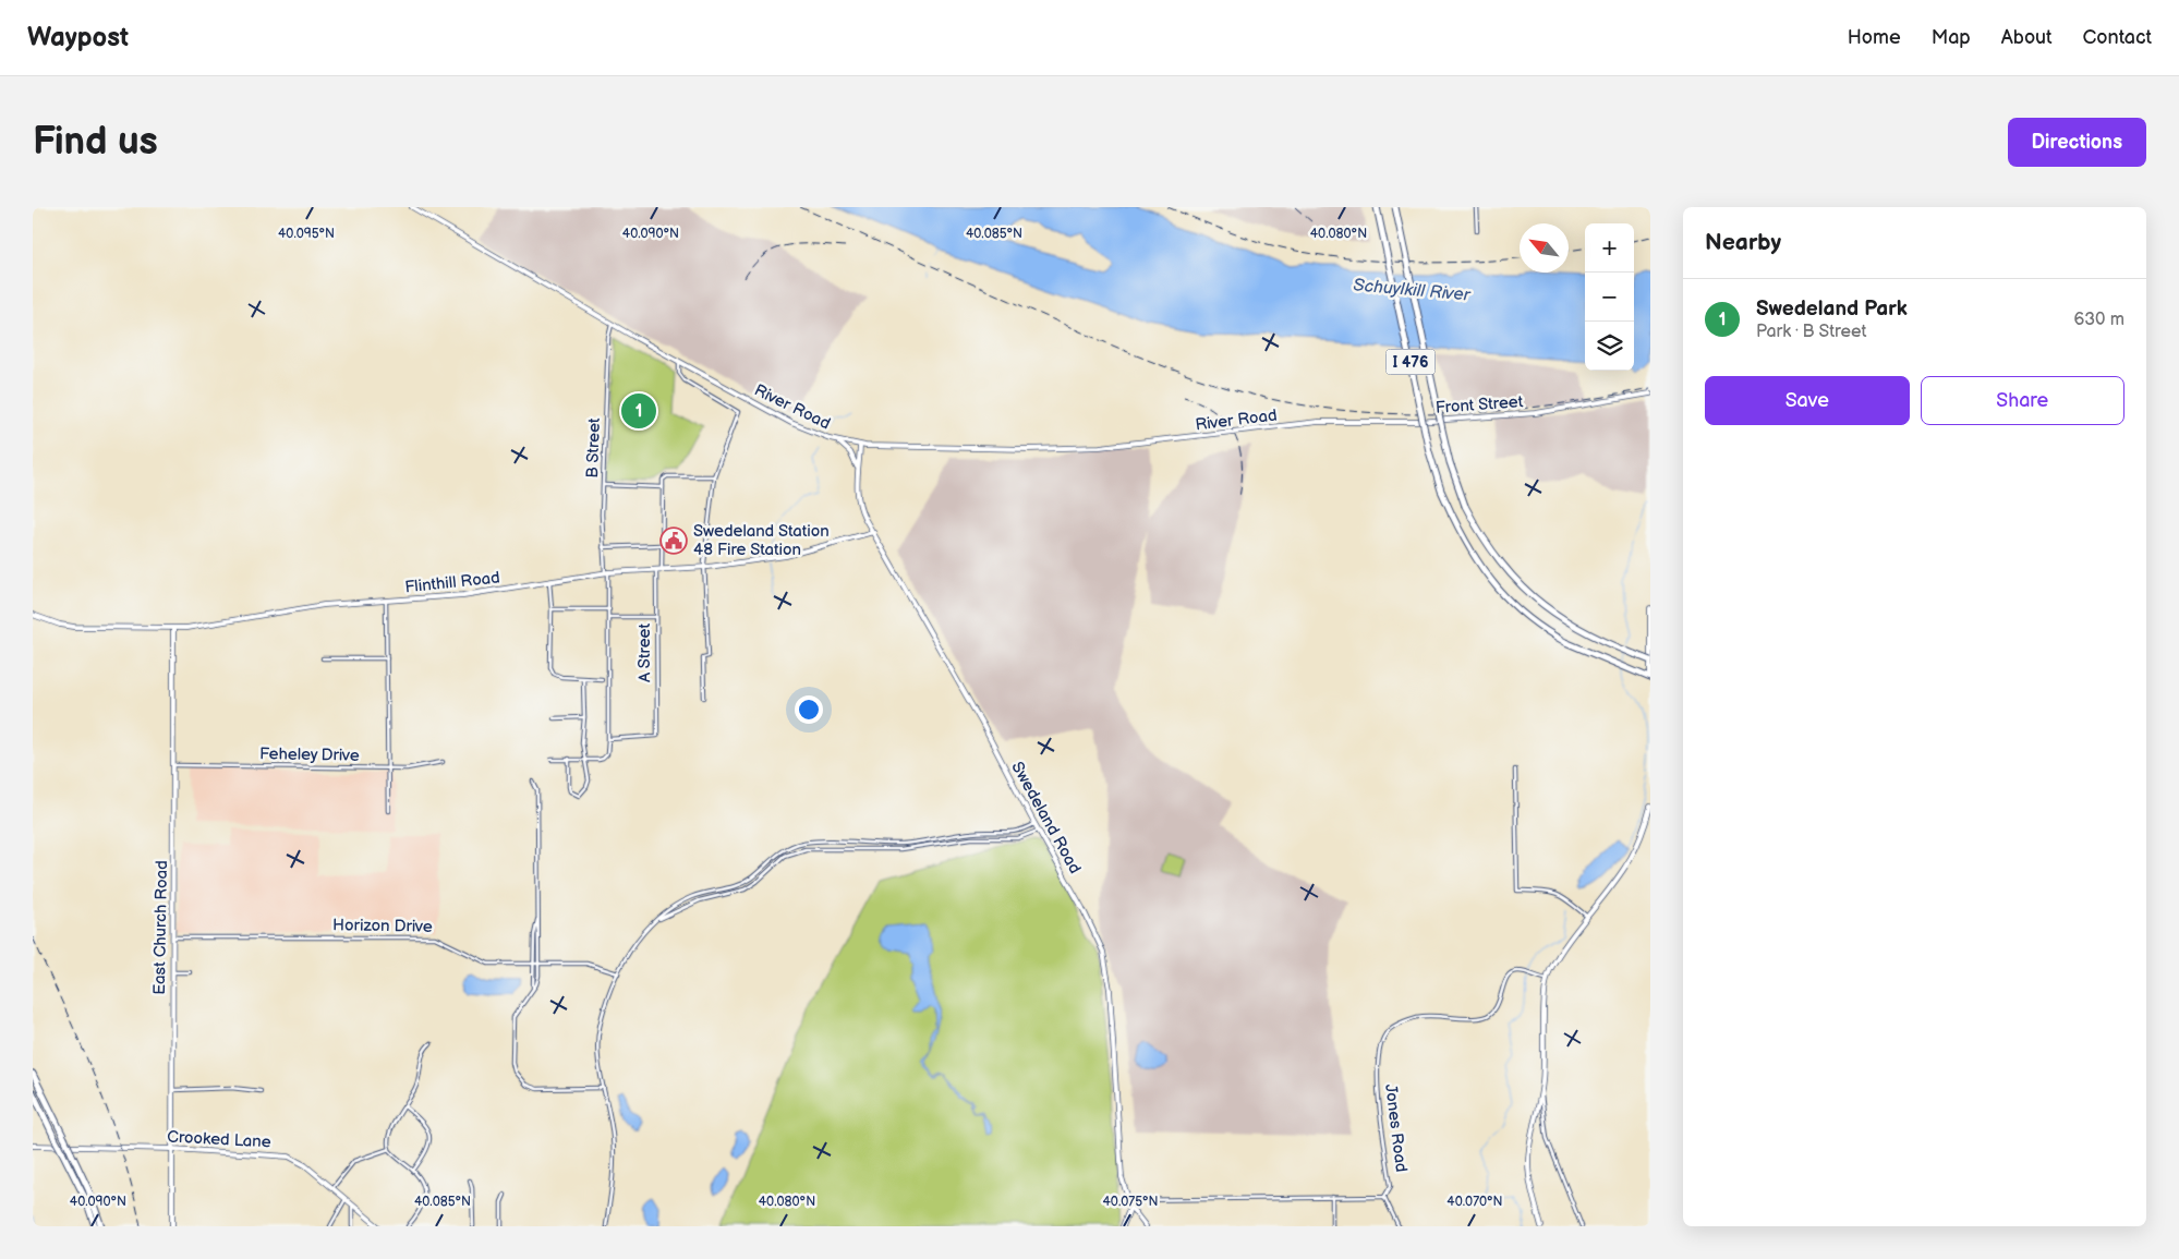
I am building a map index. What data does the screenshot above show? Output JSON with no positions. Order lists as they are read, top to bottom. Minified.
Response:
{"streets":{"highway":["I 476"],"street":["Front Street","River Road","B Street","Flinthill Road","A Street","Feheley Drive","Swedeland Road","Horizon Drive","East Church Road","Jones Road","Crooked Lane"]},"crossings":[["Front Street","River Road"],["River Road","B Street"],["River Road","Swedeland Road"],["B Street","Flinthill Road"],["B Street","A Street"],["Flinthill Road","A Street"],["Flinthill Road","Swedeland Road"],["Flinthill Road","East Church Road"],["Feheley Drive","East Church Road"],["Swedeland Road","Jones Road"],["Horizon Drive","East Church Road"],["East Church Road","Crooked Lane"]],"water":["Schuylkill River"],"places":{"public building":["Swedeland Station 48 Fire Station"]},"north":"top left","page":{"header":"Waypost","nav":["Home","Map","About","Contact"],"buttons":["Directions",["Save","Share"]],"title":"Find us","heading":"Nearby","map_buttons":["+","−"],"list":[{"mark":"1","name":"Swedeland Park","note":"Park · B Street","value":"630 m"}],"pins":"1"},"coordinates":["40.095°N","40.090°N","40.085°N","40.080°N","40.075°N","40.070°N"]}
